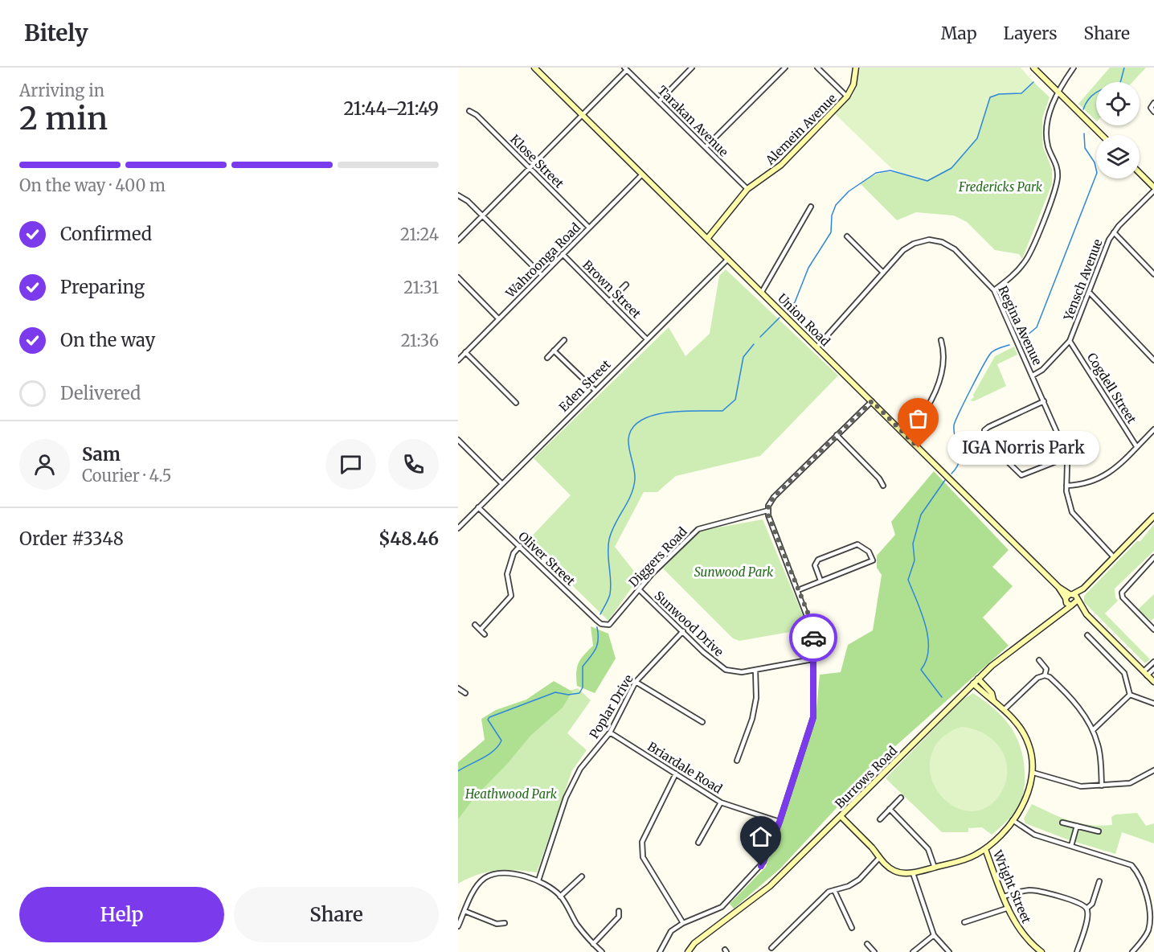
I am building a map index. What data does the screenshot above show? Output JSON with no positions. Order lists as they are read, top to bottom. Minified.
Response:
{"streets":{"main road":["Alemein Avenue","Union Road","Burrows Road","Wright Street"],"street":["Tarakan Avenue","Klose Street","Wahroonga Road","Yensch Avenue","Brown Street","Regina Avenue","Eden Street","Cogdell Street","Diggers Road","Oliver Street","Sunwood Drive","Poplar Drive","Briardale Road"]},"crossings":[["Tarakan Avenue","Alemein Avenue"],["Alemein Avenue","Union Road"],["Klose Street","Wahroonga Road"],["Wahroonga Road","Brown Street"],["Wahroonga Road","Union Road"],["Yensch Avenue","Regina Avenue"],["Yensch Avenue","Cogdell Street"],["Brown Street","Eden Street"],["Union Road","Regina Avenue"],["Union Road","Eden Street"],["Union Road","Burrows Road"],["Regina Avenue","Burrows Road"],["Eden Street","Oliver Street"],["Diggers Road","Oliver Street"],["Diggers Road","Sunwood Drive"],["Sunwood Drive","Poplar Drive"],["Poplar Drive","Briardale Road"]],"parks":["Fredericks Park","Sunwood Park","Heathwood Park"],"places":["IGA Norris Park"],"page":{"header":"Bitely","nav":["Map","Layers","Share"],"heading":["2 min","Arriving in","21:44–21:49"],"panel":["Sam","Courier · 4.5","Order #3348","$48.46"],"bar":"On the way · 400 m","list":[["Confirmed","21:24"],["Preparing","21:31"],["On the way","21:36"],"Delivered"],"bubble":"IGA Norris Park","buttons":["Help","Share"]}}
